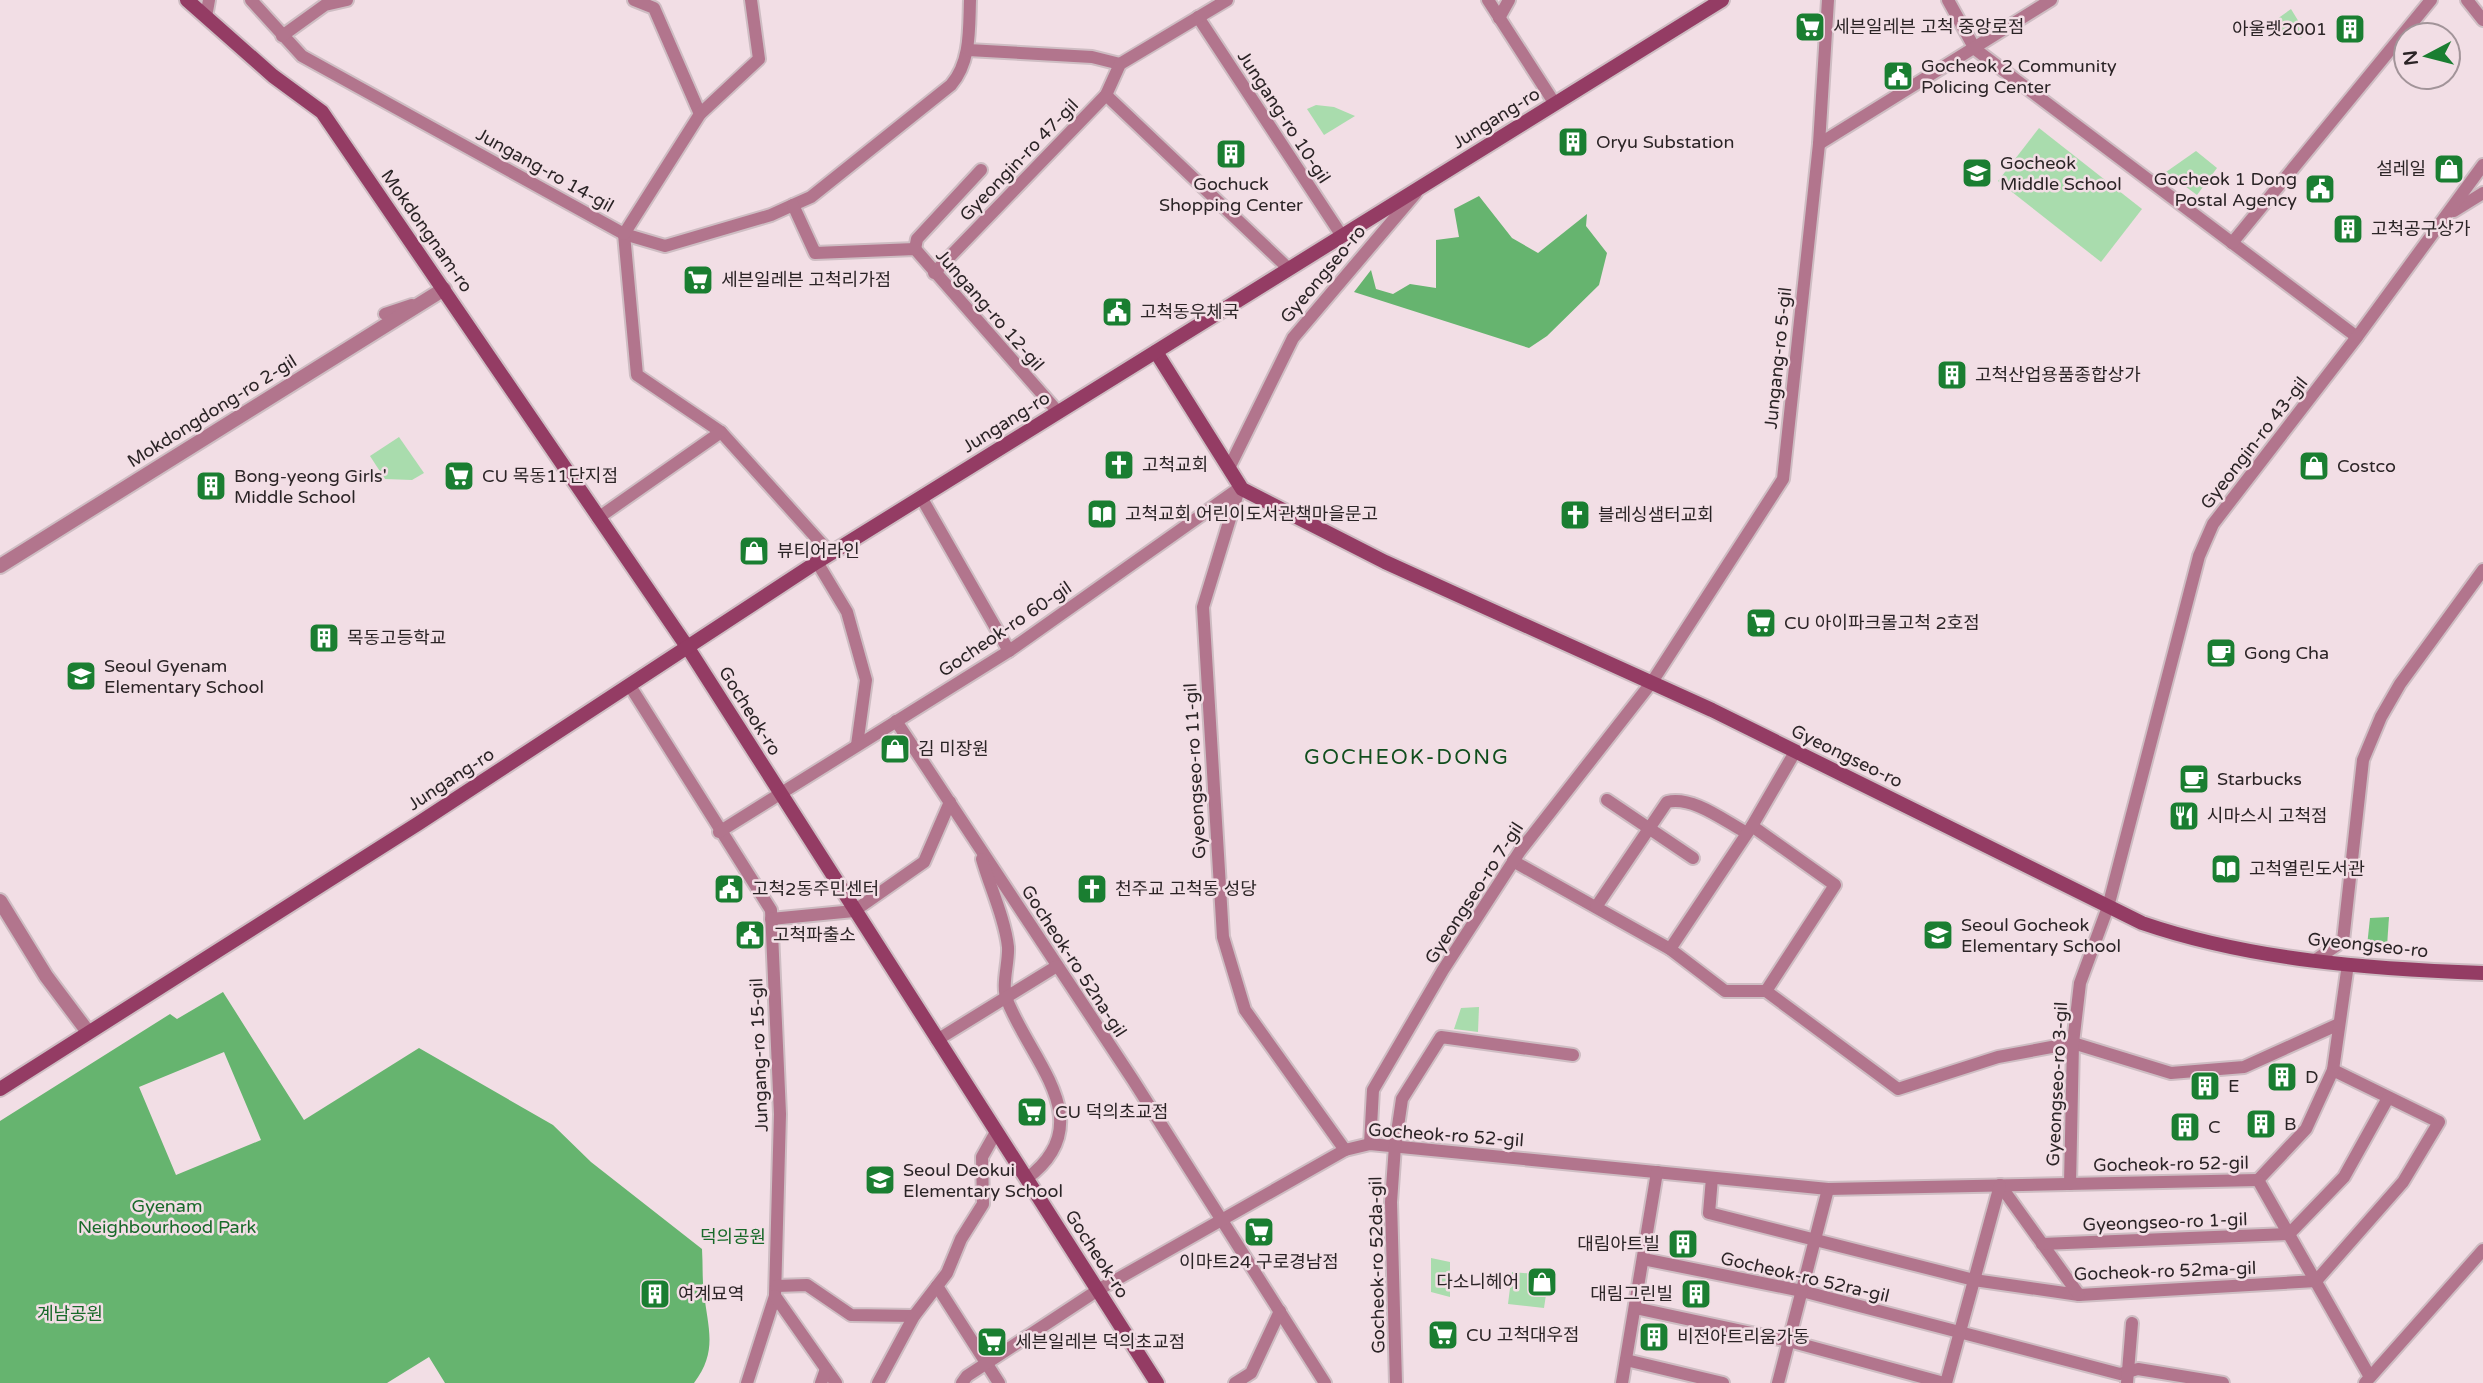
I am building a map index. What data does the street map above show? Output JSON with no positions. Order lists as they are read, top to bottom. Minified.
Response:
{"streets":{"main road":["Jungang-ro","Mokdongnam-ro","Gyeongseo-ro","Gocheok-ro"],"street":["Jungang-ro 10-gil","Gyeongin-ro 47-gil","Jungang-ro 14-gil","Jungang-ro 12-gil","Jungang-ro 5-gil","Mokdongdong-ro 2-gil","Gyeongin-ro 43-gil","Gocheok-ro 60-gil","Gyeongseo-ro 11-gil","Gyeongseo-ro 7-gil","Gocheok-ro 52na-gil","Jungang-ro 15-gil","Gyeongseo-ro 3-gil","Gocheok-ro 52-gil","Gyeongseo-ro 1-gil","Gocheok-ro 52da-gil","Gocheok-ro 52ma-gil","Gocheok-ro 52ra-gil"]},"crossings":[["Jungang-ro 10-gil","Jungang-ro"],["Jungang-ro","Jungang-ro 14-gil"],["Jungang-ro","Mokdongnam-ro"],["Jungang-ro","Gyeongseo-ro"],["Jungang-ro","Jungang-ro 12-gil"],["Jungang-ro","Gocheok-ro"],["Jungang-ro","Jungang-ro 15-gil"],["Gyeongin-ro 47-gil","Jungang-ro 12-gil"],["Mokdongnam-ro","Mokdongdong-ro 2-gil"],["Mokdongnam-ro","Gocheok-ro"],["Gyeongseo-ro","Jungang-ro 5-gil"],["Gyeongseo-ro","Gyeongin-ro 43-gil"],["Gyeongseo-ro","Gocheok-ro 60-gil"],["Gyeongseo-ro","Gyeongseo-ro 11-gil"],["Gyeongseo-ro","Gyeongseo-ro 7-gil"],["Gyeongseo-ro","Gyeongseo-ro 3-gil"],["Jungang-ro 5-gil","Gyeongseo-ro 7-gil"],["Gyeongin-ro 43-gil","Gyeongseo-ro 3-gil"],["Gocheok-ro 60-gil","Gocheok-ro"],["Gocheok-ro 60-gil","Gyeongseo-ro 11-gil"],["Gocheok-ro 60-gil","Gocheok-ro 52na-gil"],["Gocheok-ro","Gocheok-ro 52-gil"],["Gyeongseo-ro 11-gil","Gocheok-ro 52-gil"],["Gyeongseo-ro 7-gil","Gocheok-ro 52-gil"],["Gocheok-ro 52na-gil","Gocheok-ro 52-gil"],["Gyeongseo-ro 3-gil","Gocheok-ro 52-gil"],["Gocheok-ro 52-gil","Gyeongseo-ro 1-gil"],["Gocheok-ro 52-gil","Gocheok-ro 52da-gil"],["Gocheok-ro 52-gil","Gocheok-ro 52ra-gil"],["Gyeongseo-ro 1-gil","Gocheok-ro 52ma-gil"],["Gocheok-ro 52ma-gil","Gocheok-ro 52ra-gil"]],"districts":["GOCHEOK-DONG"],"parks":["Gyenam Neighbourhood Park","덕의공원","계남공원"],"places":{"supermarket":["세븐일레븐 고척 중앙로점","세븐일레븐 고척리가점","CU 목동11단지점","CU 아이파크몰고척 2호점","CU 덕의초교점","이마트24 구로경남점","CU 고척대우점","세븐일레븐 덕의초교점"],"building":["아울렛2001","Oryu Substation","Gochuck Shopping Center","고척공구상가","고척산업용품종합상가","Bong-yeong Girls' Middle School","목동고등학교","D","E","B","C","대림아트빌","여계묘역","대림그린빌","비전아트리움가동"],"public building":["Gocheok 2 Community Policing Center","Gocheok 1 Dong Postal Agency","고척동우체국","고척2동주민센터","고척파출소"],"shop":["설레일","Costco","뷰티어라인","김 미장원","다소니헤어"],"school or university":["Gocheok Middle School","Seoul Gyenam Elementary School","Seoul Gocheok Elementary School","Seoul Deokui Elementary School"],"church":["고척교회","블레싱샘터교회","천주교 고척동 성당"],"library":["고척교회 어린이도서관책마을문고","고척열린도서관"],"cafe":["Gong Cha","Starbucks"],"restaurant":["시마스시 고척점"]},"north":"left"}
